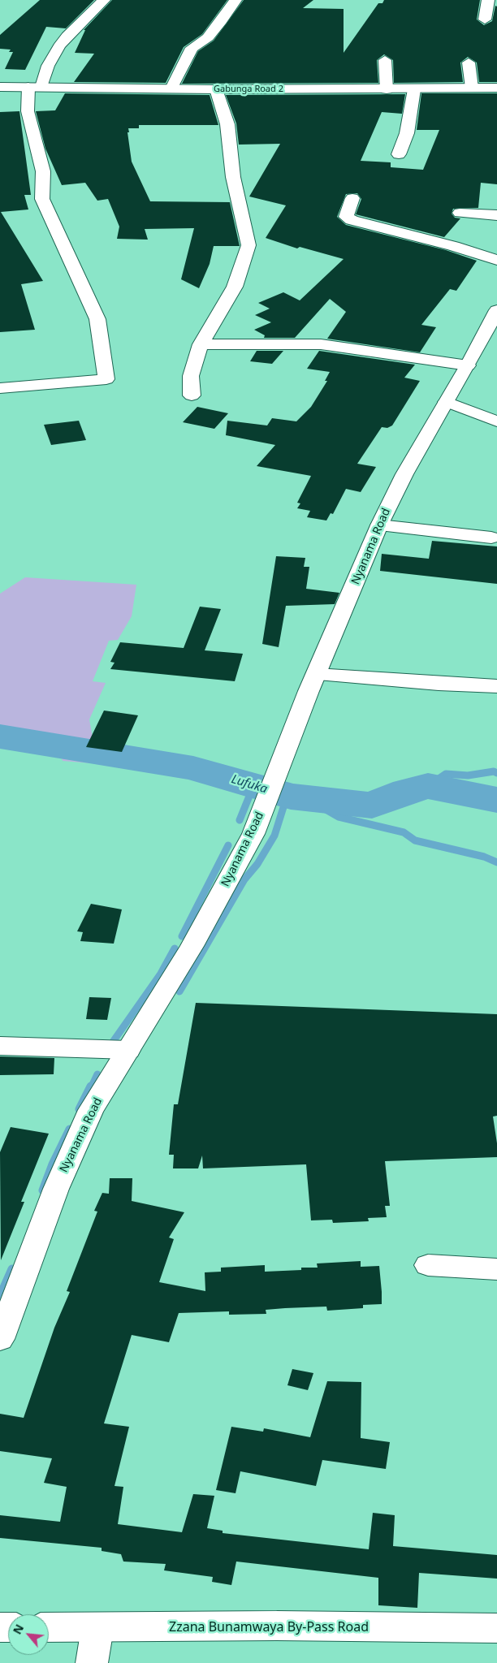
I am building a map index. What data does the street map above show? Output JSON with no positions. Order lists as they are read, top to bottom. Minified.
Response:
{"streets":{"street":["Gabunga Road 2","Nyanama Road","Zzana Bunamwaya By-Pass Road"]},"water":["Lufuka"],"north":"top left"}
